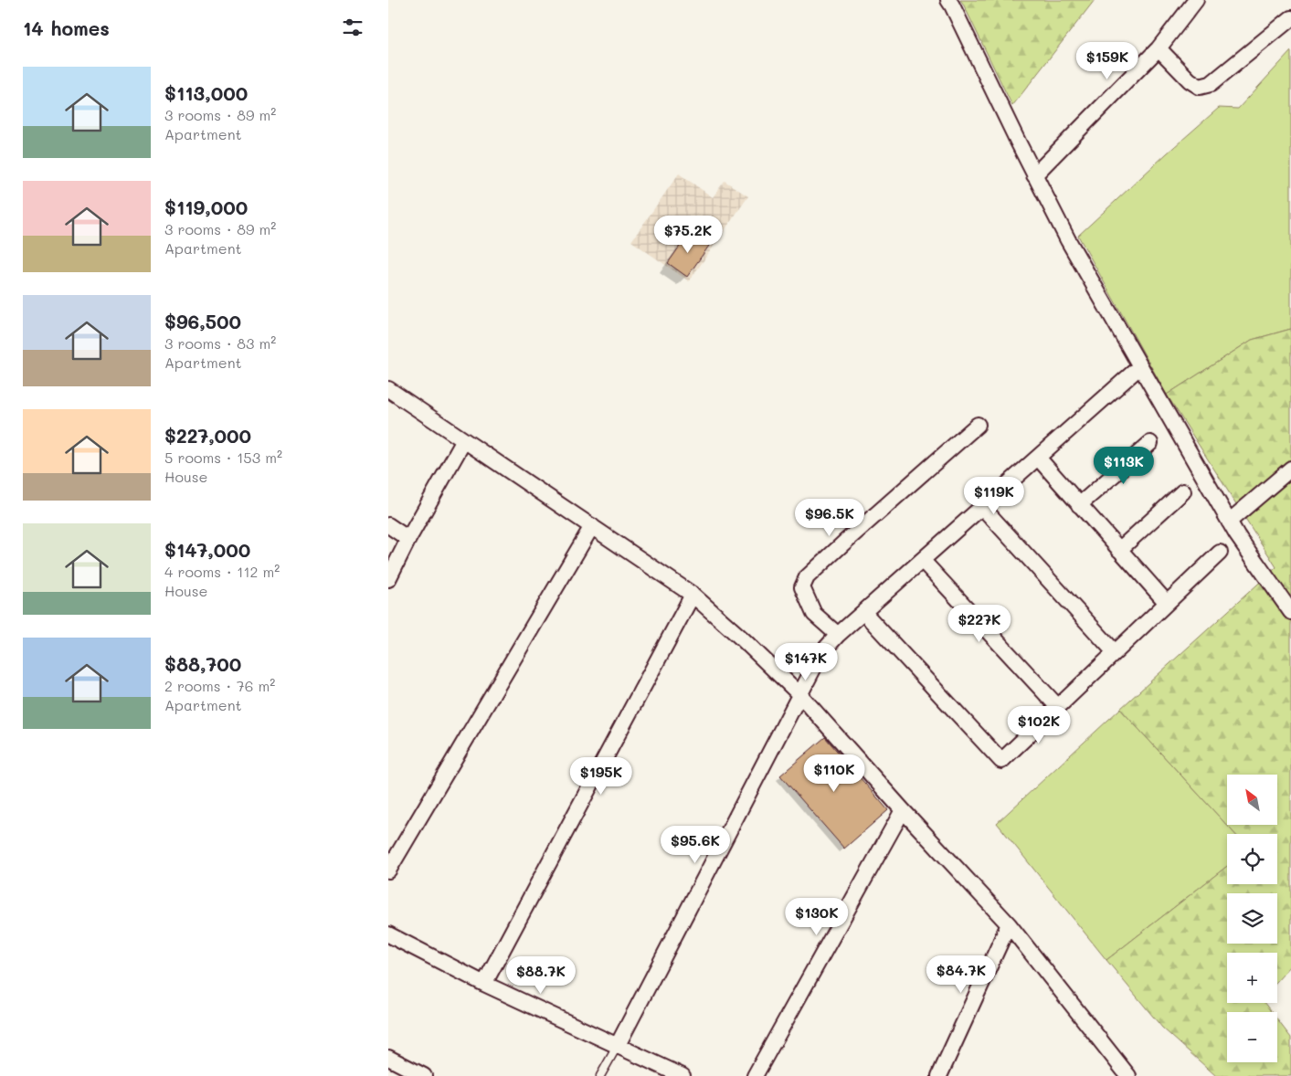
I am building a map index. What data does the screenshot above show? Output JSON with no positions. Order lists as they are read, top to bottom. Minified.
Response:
{"north":"top left","page":{"heading":"14 homes","price":["$159K","$75.2K","$113K","$119K","$96.5K","$227K","$147K","$102K","$110K","$195K","$95.6K","$130K","$84.7K","$88.7K"],"list":[{"name":"$113,000","note":"3 rooms · 89 m² · Apartment"},{"name":"$119,000","note":"3 rooms · 89 m² · Apartment"},{"name":"$96,500","note":"3 rooms · 83 m² · Apartment"},{"name":"$227,000","note":"5 rooms · 153 m² · House"},{"name":"$147,000","note":"4 rooms · 112 m² · House"},{"name":"$88,700","note":"2 rooms · 76 m² · Apartment"}],"map_buttons":["+","−"]}}
